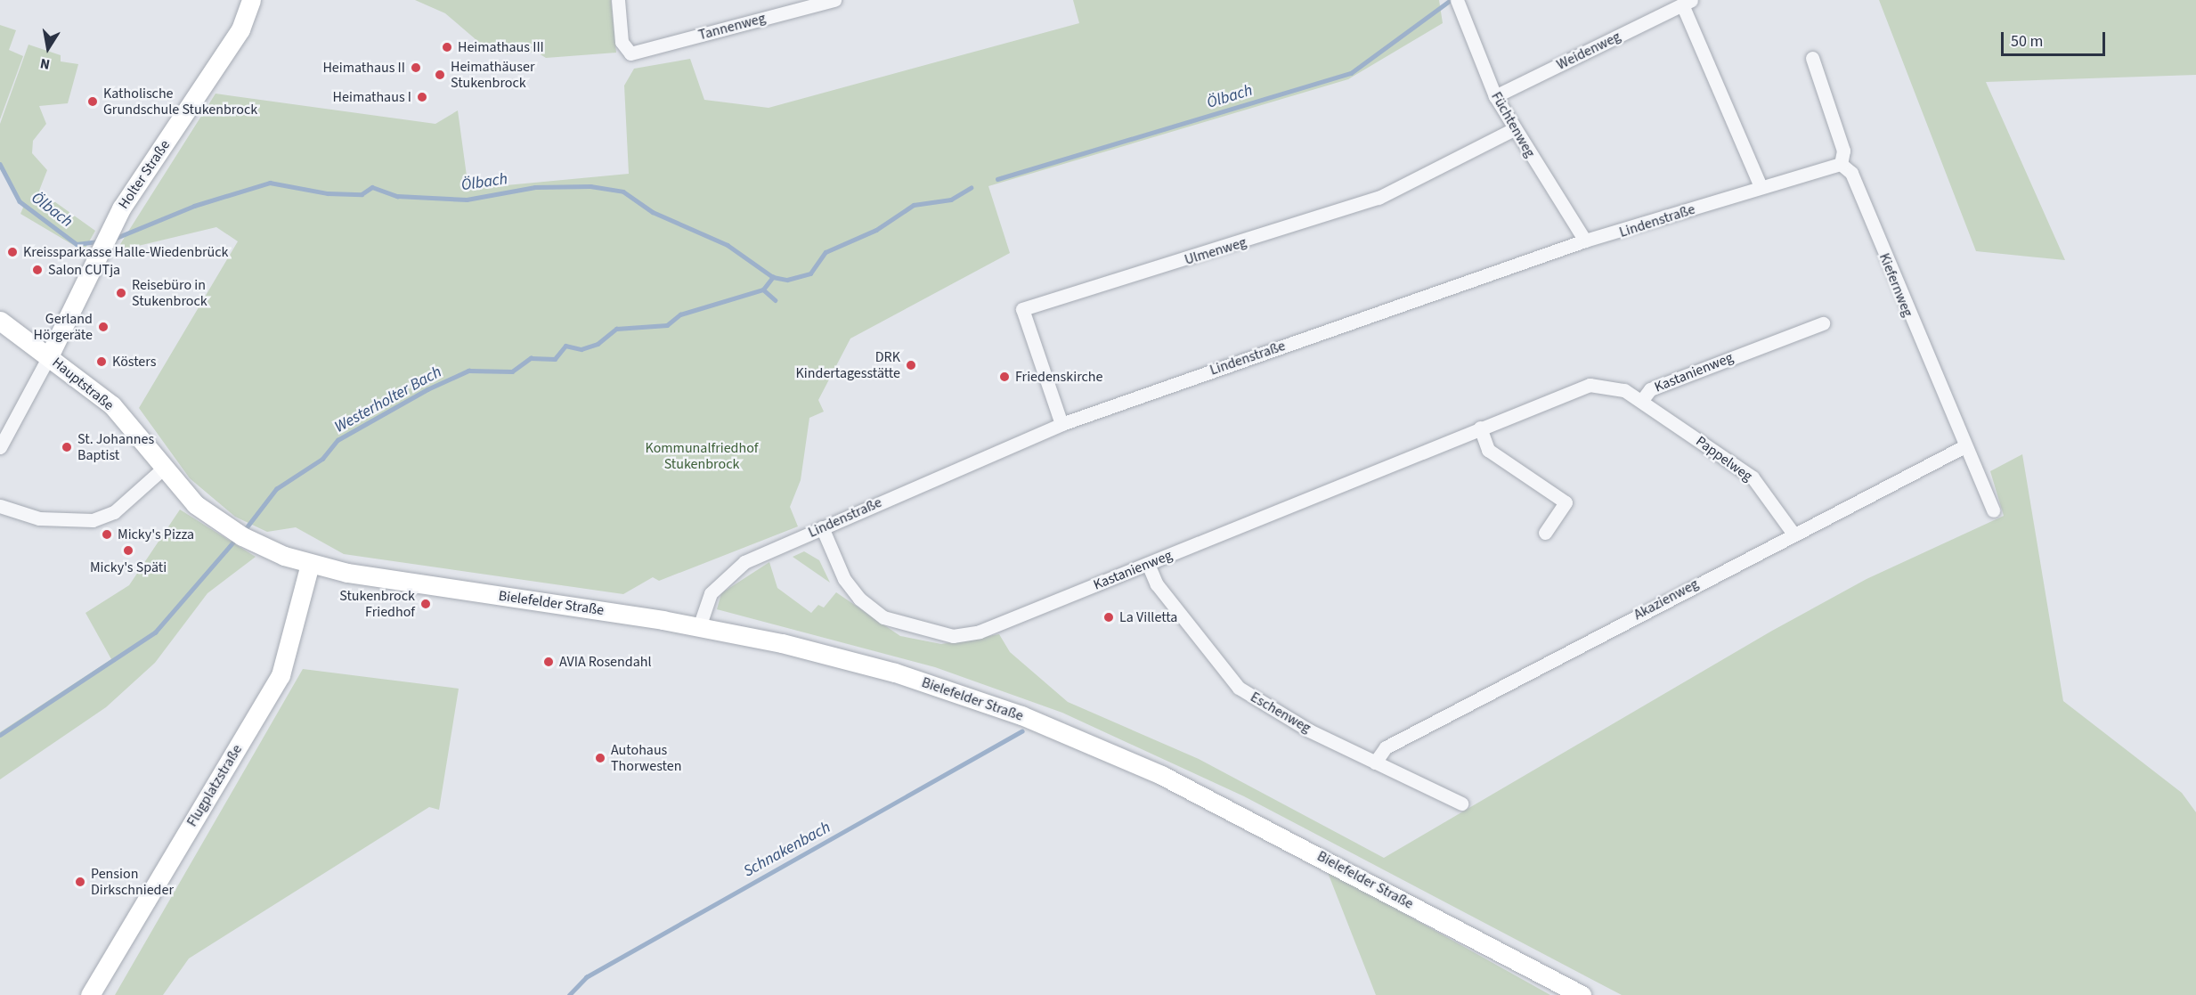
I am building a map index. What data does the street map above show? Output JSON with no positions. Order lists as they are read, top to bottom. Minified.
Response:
{"streets":{"main road":["Holter Straße","Hauptstraße","Bielefelder Straße","Flugplatzstraße"],"street":["Tannenweg","Weidenweg","Füchtenweg","Lindenstraße","Ulmenweg","Kiefernweg","Kastanienweg","Pappelweg","Akazienweg","Eschenweg"]},"crossings":[["Weidenweg","Füchtenweg"],["Weidenweg","Lindenstraße"],["Füchtenweg","Lindenstraße"],["Füchtenweg","Ulmenweg"],["Holter Straße","Hauptstraße"],["Lindenstraße","Ulmenweg"],["Lindenstraße","Kiefernweg"],["Lindenstraße","Kastanienweg"],["Lindenstraße","Bielefelder Straße"],["Kiefernweg","Akazienweg"],["Kastanienweg","Pappelweg"],["Kastanienweg","Eschenweg"],["Hauptstraße","Bielefelder Straße"],["Hauptstraße","Flugplatzstraße"],["Pappelweg","Akazienweg"],["Akazienweg","Eschenweg"],["Bielefelder Straße","Flugplatzstraße"]],"water":["Ölbach","Westerholter Bach","Schnakenbach"],"parks":["Kommunalfriedhof Stukenbrock"],"places":["Heimathaus III","Heimathaus II","Heimathäuser Stukenbrock","Heimathaus I","Katholische Grundschule Stukenbrock","Kreissparkasse Halle-Wiedenbrück","Salon CUTja","Reisebüro in Stukenbrock","Gerland Hörgeräte","Kösters","DRK Kindertagesstätte","Friedenskirche","St. Johannes Baptist","Micky's Pizza","Micky's Späti","Stukenbrock Friedhof","La Villetta","AVIA Rosendahl","Autohaus Thorwesten","Pension Dirkschnieder"],"scale_bar":"50 m","north":"bottom"}
